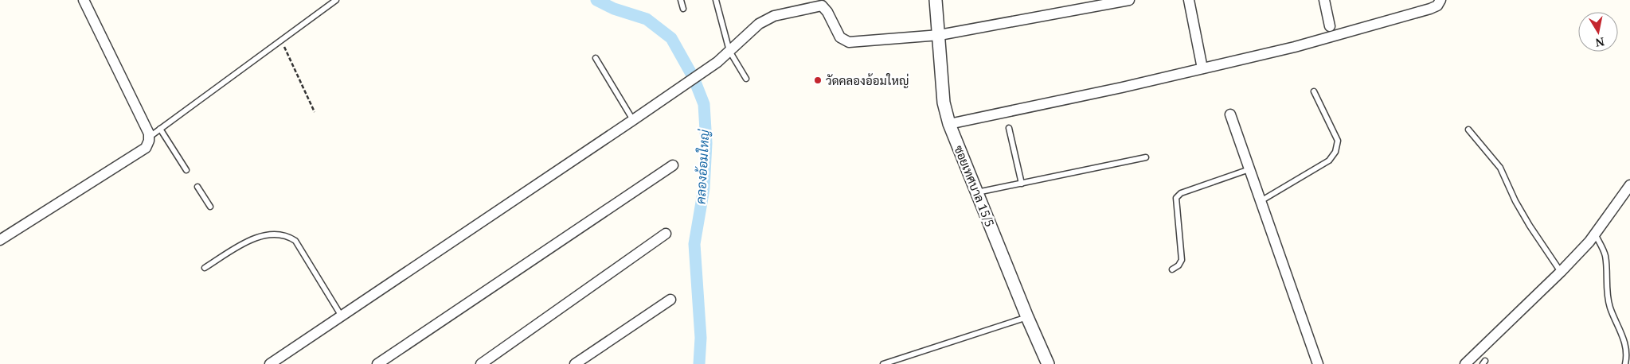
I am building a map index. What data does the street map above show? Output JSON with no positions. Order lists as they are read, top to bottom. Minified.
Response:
{"streets":{"street":["ซอยเทศบาล 15/5"]},"water":["คลองอ้อมใหญ่"],"places":["วัดคลองอ้อมใหญ่"],"north":"bottom"}
